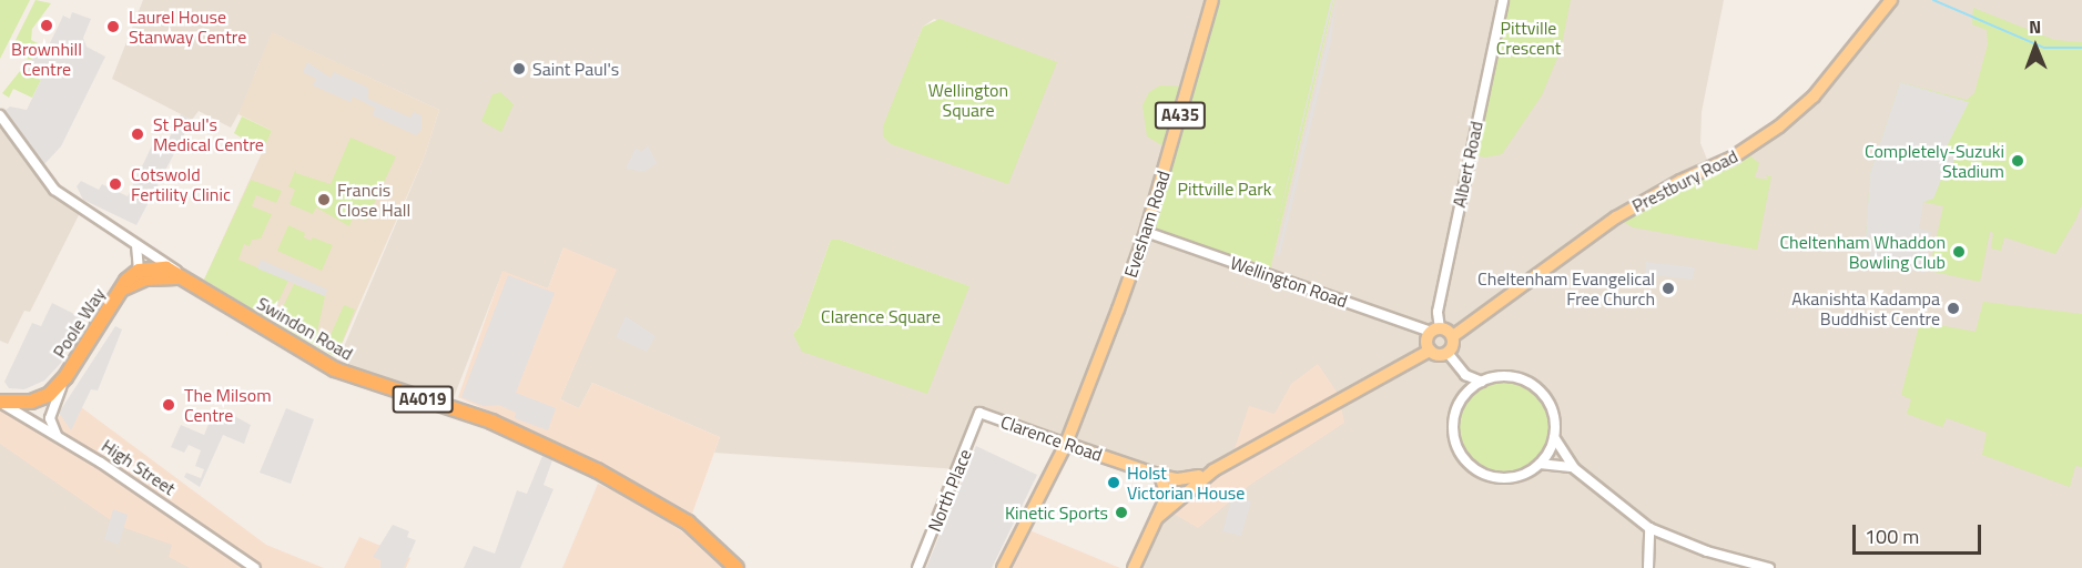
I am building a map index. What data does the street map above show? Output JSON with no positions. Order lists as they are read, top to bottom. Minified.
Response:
{"streets":{"highway":["Poole Way","Swindon Road","A4019"],"main road":["A435","Prestbury Road","Evesham Road","Clarence Road"],"street":["Albert Road","Wellington Road","High Street","North Place"]},"crossings":[["A435","Evesham Road"],["A435","Clarence Road"],["Albert Road","Wellington Road"],["Evesham Road","Wellington Road"],["Evesham Road","Clarence Road"],["Poole Way","A4019"],["Poole Way","High Street"],["Swindon Road","A4019"],["Clarence Road","North Place"]],"parks":["Pittville Crescent","Wellington Square","Pittville Park","Clarence Square"],"places":["Brownhill Centre","Laurel House Stanway Centre","Saint Paul's","St Paul's Medical Centre","Completely-Suzuki Stadium","Cotswold Fertility Clinic","Francis Close Hall","Cheltenham Whaddon Bowling Club","Cheltenham Evangelical Free Church","Akanishta Kadampa Buddhist Centre","The Milsom Centre","Holst Victorian House","Kinetic Sports"],"scale_bar":"100 m","north":"top"}
